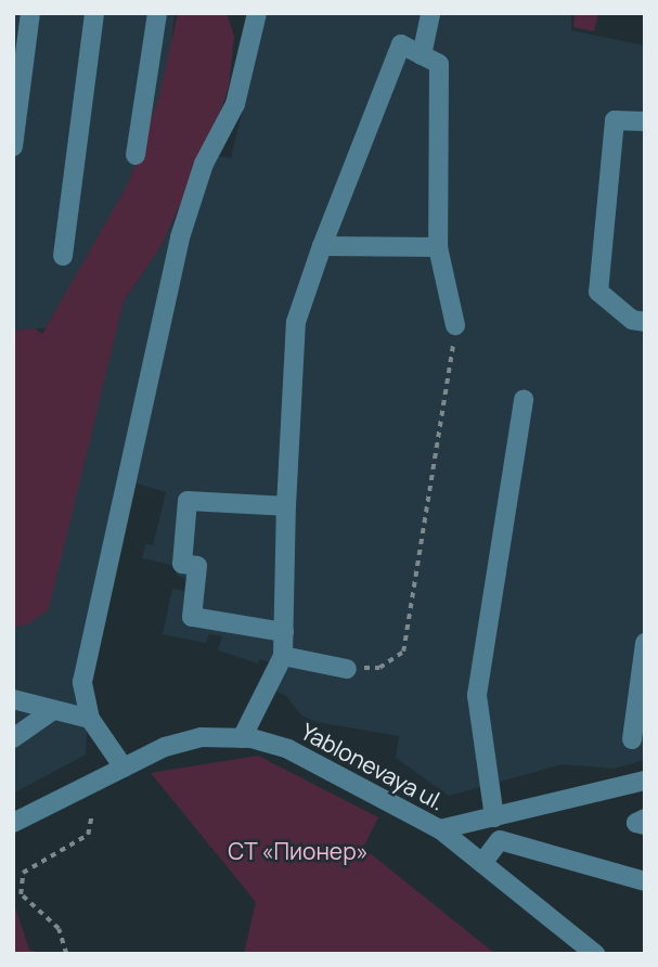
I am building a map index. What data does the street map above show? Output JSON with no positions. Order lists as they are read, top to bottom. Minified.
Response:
{"streets":{"street":["Yablonevaya ul."]},"parks":["СТ «Пионер»"]}
